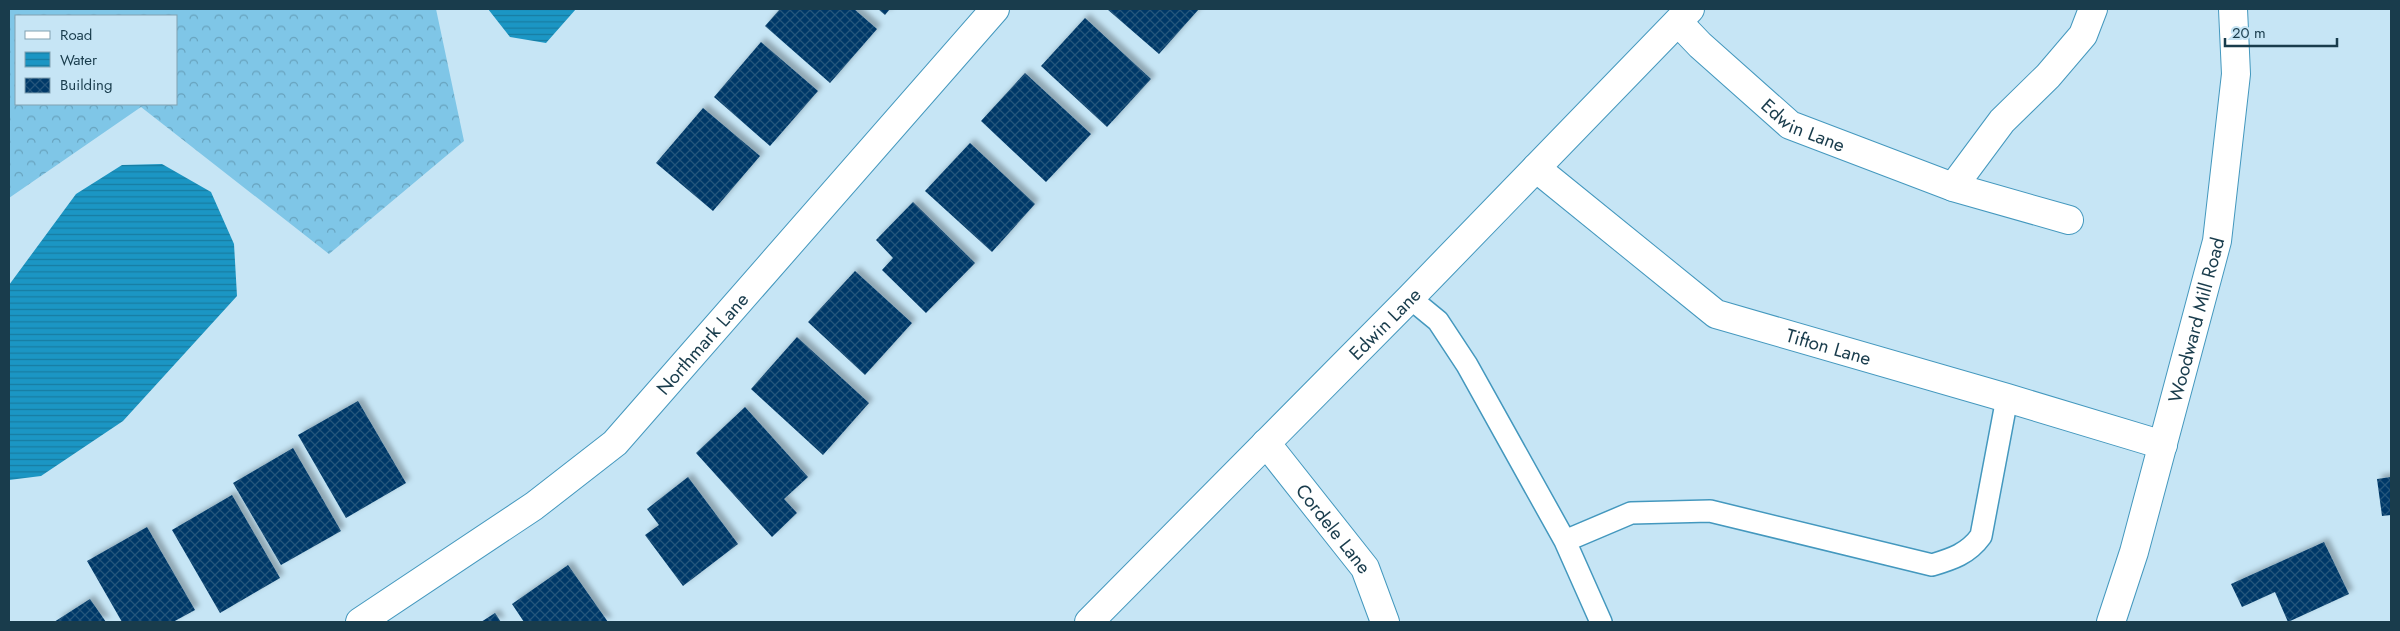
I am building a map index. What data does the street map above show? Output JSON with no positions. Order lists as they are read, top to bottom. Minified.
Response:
{"streets":{"street":["Edwin Lane","Woodward Mill Road","Northmark Lane","Tifton Lane","Cordele Lane"]},"crossings":[["Edwin Lane","Tifton Lane"],["Edwin Lane","Cordele Lane"],["Woodward Mill Road","Tifton Lane"]],"legend":["Road","Water","Building"],"scale_bar":"20 m"}
